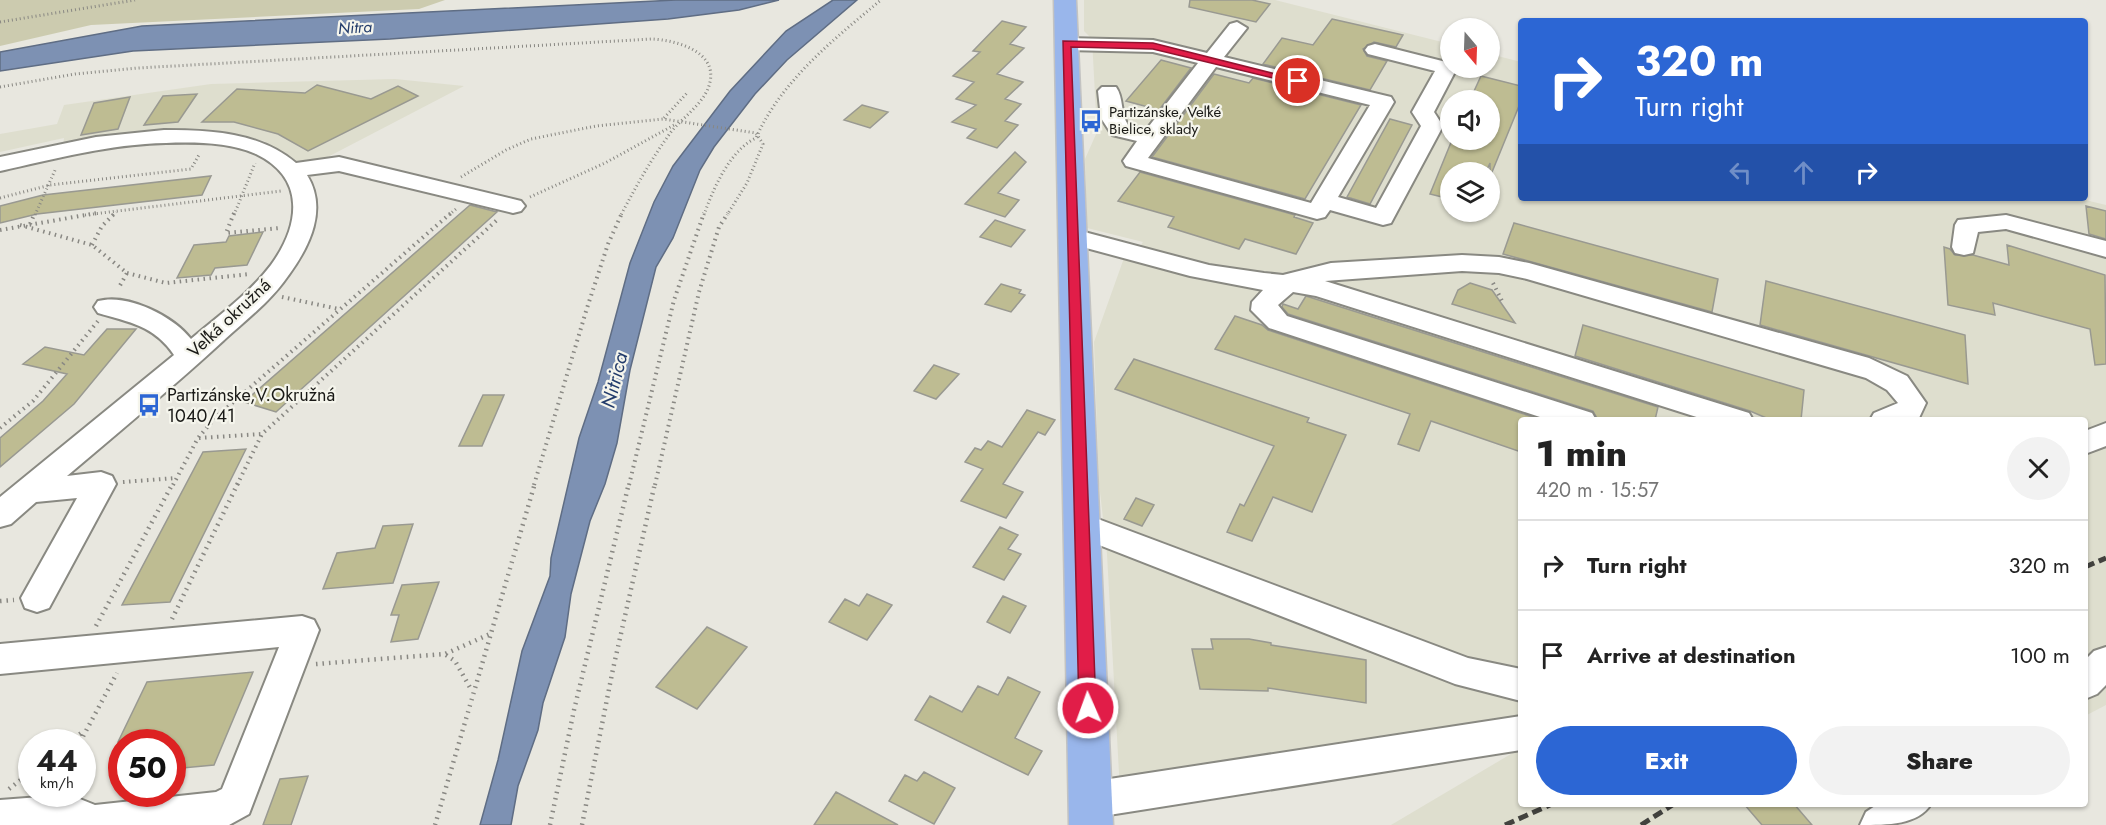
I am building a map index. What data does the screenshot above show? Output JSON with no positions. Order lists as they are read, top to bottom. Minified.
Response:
{"streets":{"street":["Veľká okružná"]},"water":["Nitra","Nitrica"],"places":{"bus stop":["Partizánske, Veľké Bielice, sklady","Partizánske,V.Okružná 1040/41"]},"north":"bottom","page":{"turn":["320 m","Turn right"],"heading":["1 min","420 m · 15:57"],"list":[{"name":"Turn right","value":"320 m"},{"name":"Arrive at destination","value":"100 m"}],"buttons":["Exit","Share"],"speed":"44 km/h","limit":"50"}}
